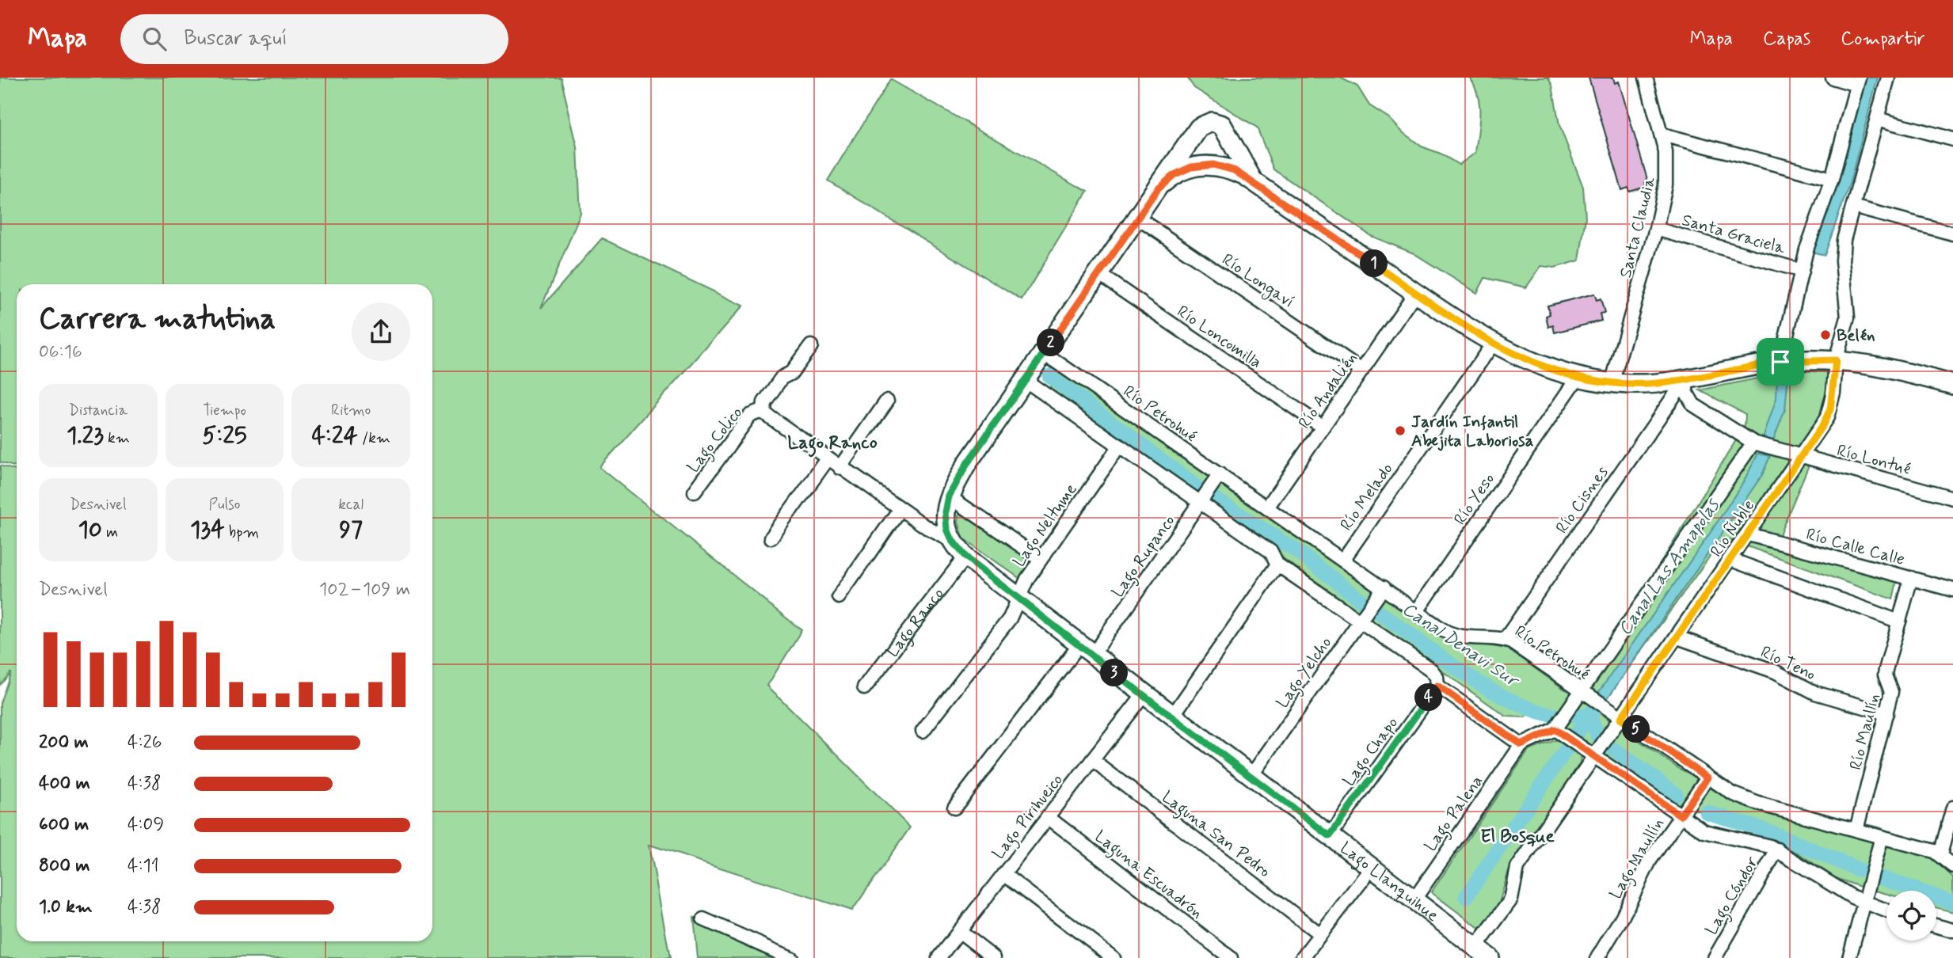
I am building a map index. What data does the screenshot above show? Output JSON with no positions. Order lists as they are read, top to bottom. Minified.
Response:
{"streets":{"street":["Santa Claudia","Santa Graciela","Río Longaví","Río Loncomilla","Río Andalién","Río Petrohué","Lago Colico","Río Lontué","Río Melado","Río Yeso","Río Cisnes","Lago Neltume","Río Ñuble","Río Calle Calle","Lago Rupanco","Lago Ranco","Río Teno","Lago Yelcho","Río Maullín","Lago Chapo","Lago Palena","Lago Pirihueico","Laguna San Pedro","Lago Maullín","Laguna Escuadrón","Lago Llanquihue","Lago Cóndor"]},"crossings":[["Santa Claudia","Santa Graciela"],["Río Longaví","Río Andalién"],["Río Loncomilla","Río Andalién"],["Río Andalién","Río Petrohué"],["Río Petrohué","Río Melado"],["Río Petrohué","Río Yeso"],["Río Petrohué","Río Cisnes"],["Río Petrohué","Río Ñuble"],["Río Petrohué","Lago Rupanco"],["Río Petrohué","Lago Yelcho"],["Río Petrohué","Río Maullín"],["Río Petrohué","Lago Maullín"],["Lago Colico","Lago Llanquihue"],["Río Lontué","Río Cisnes"],["Río Lontué","Río Ñuble"],["Lago Neltume","Lago Llanquihue"],["Río Ñuble","Río Calle Calle"],["Río Ñuble","Río Teno"],["Río Ñuble","Lago Llanquihue"],["Río Calle Calle","Río Maullín"],["Lago Rupanco","Lago Llanquihue"],["Lago Ranco","Lago Llanquihue"],["Río Teno","Río Maullín"],["Lago Yelcho","Lago Llanquihue"],["Lago Chapo","Lago Llanquihue"],["Lago Palena","Lago Llanquihue"],["Lago Pirihueico","Laguna San Pedro"],["Lago Pirihueico","Laguna Escuadrón"],["Lago Pirihueico","Lago Llanquihue"]],"districts":["Lago Ranco","El Bosque"],"water":["Canal Las Amapolas","Canal Denavi Sur"],"places":["Belén","Jardín Infantil Abejita Laboriosa"],"page":{"header":"Mapa","search":"Buscar aquí","nav":["Mapa","Capas","Compartir"],"pins":["1","2","3","4","5"],"heading":["Carrera matutina","06:16"],"stats":[["Distancia","1.23 km"],["Tiempo","5:25"],["Ritmo","4:24 /km"],["Desnivel","10 m"],["Pulso","134 bpm"],["kcal","97"]],"chart":["Desnivel","102–109 m"],"list":[{"name":"200 m","note":"4:26"},{"name":"400 m","note":"4:38"},{"name":"600 m","note":"4:09"},{"name":"800 m","note":"4:11"},{"name":"1.0 km","note":"4:38"}]}}
